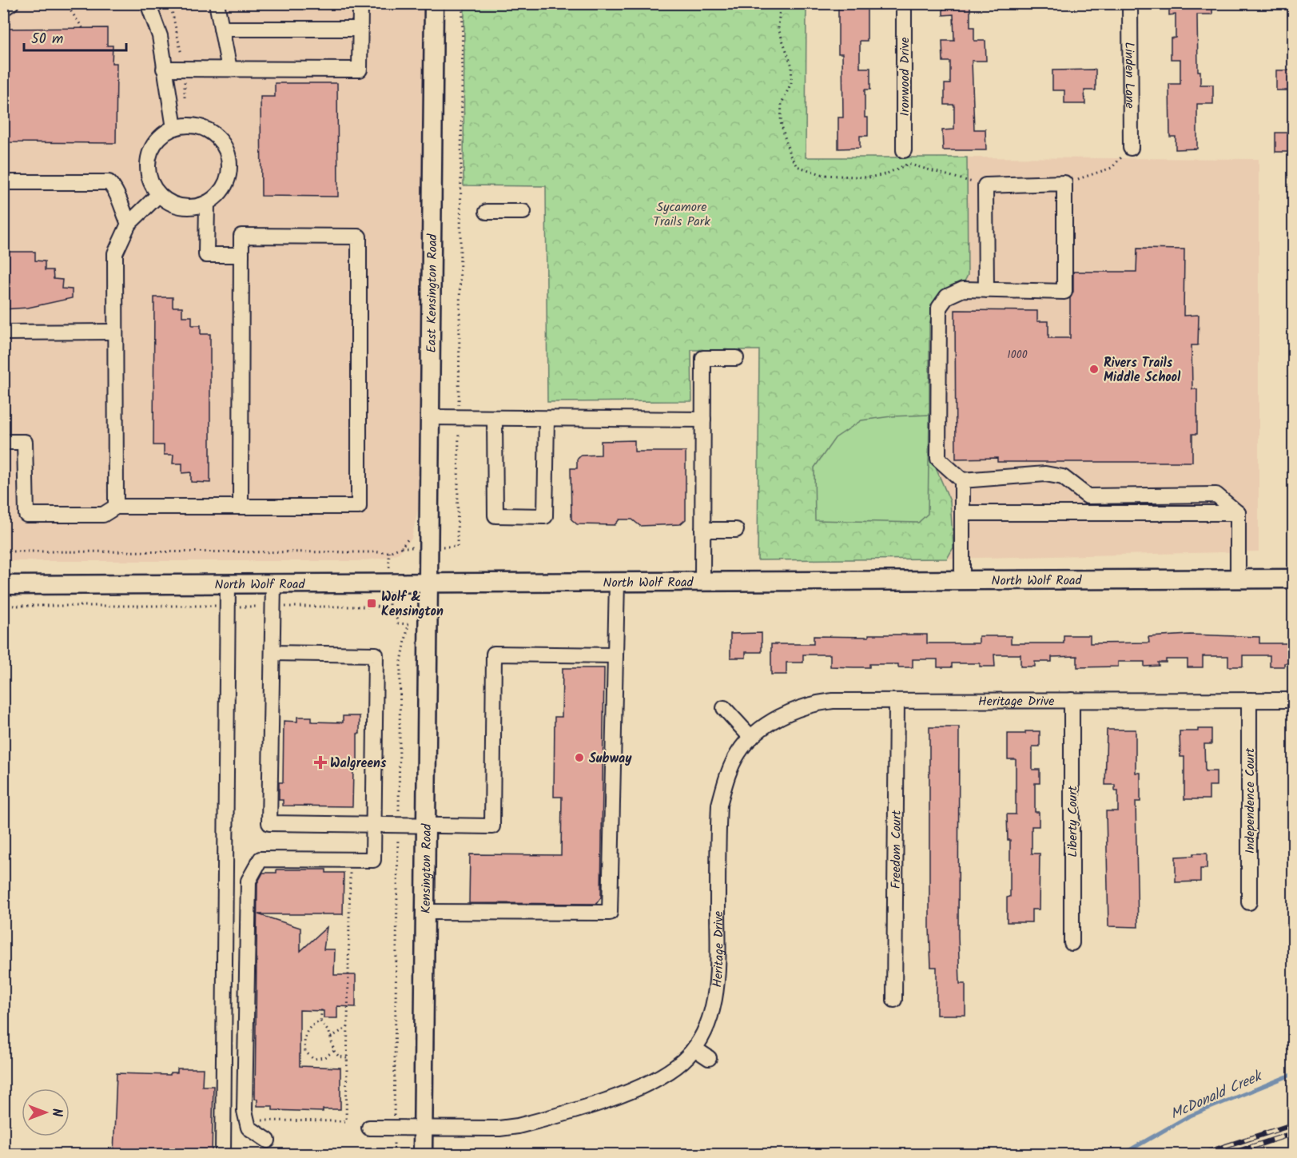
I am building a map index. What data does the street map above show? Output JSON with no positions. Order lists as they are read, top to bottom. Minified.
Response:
{"streets":{"main road":["East Kensington Road","North Wolf Road","Kensington Road"],"street":["Linden Lane","Ironwood Drive","Heritage Drive","Independence Court","Liberty Court","Freedom Court"]},"crossings":[["East Kensington Road","North Wolf Road"],["East Kensington Road","Kensington Road"],["North Wolf Road","Kensington Road"],["Heritage Drive","Independence Court"],["Heritage Drive","Liberty Court"],["Heritage Drive","Freedom Court"],["Heritage Drive","Kensington Road"]],"water":["McDonald Creek"],"parks":["Sycamore Trails Park"],"places":{"other":["Rivers Trails Middle School","Subway"],"transit":["Wolf & Kensington"],"health":["Walgreens"]},"house_numbers":["1000"],"scale_bar":"50 m","north":"right"}
